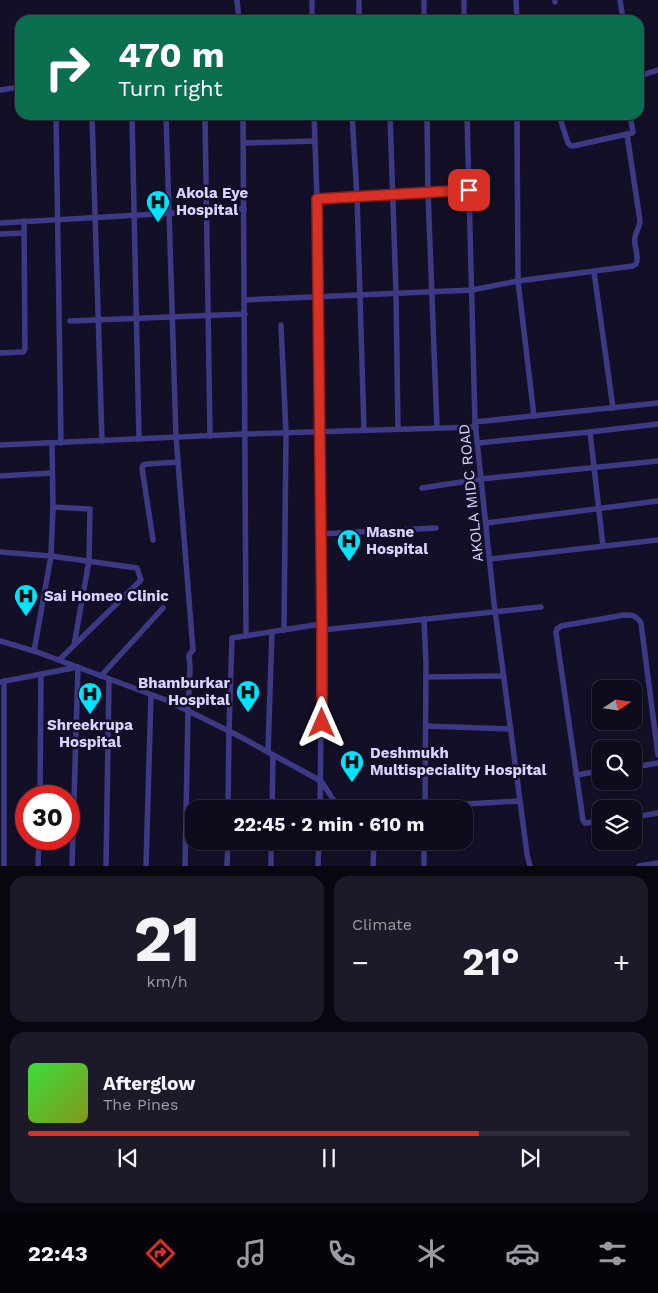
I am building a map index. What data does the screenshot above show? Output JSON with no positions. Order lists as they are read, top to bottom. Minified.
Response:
{"streets":{"street":["AKOLA MIDC ROAD"]},"places":{"hospital":["Akola Eye Hospital","Masne Hospital","Sai Homeo Clinic","Bhamburkar Hospital","Shreekrupa Hospital","Deshmukh Multispeciality Hospital"]},"north":"right","page":{"turn":["470 m","Turn right"],"limit":"30","trip":"22:45 · 2 min · 610 m","tile":[["21","km/h"],"Climate"],"heat":["−","21°","+"],"song":["Afterglow","The Pines"],"tabs":"22:43"}}
